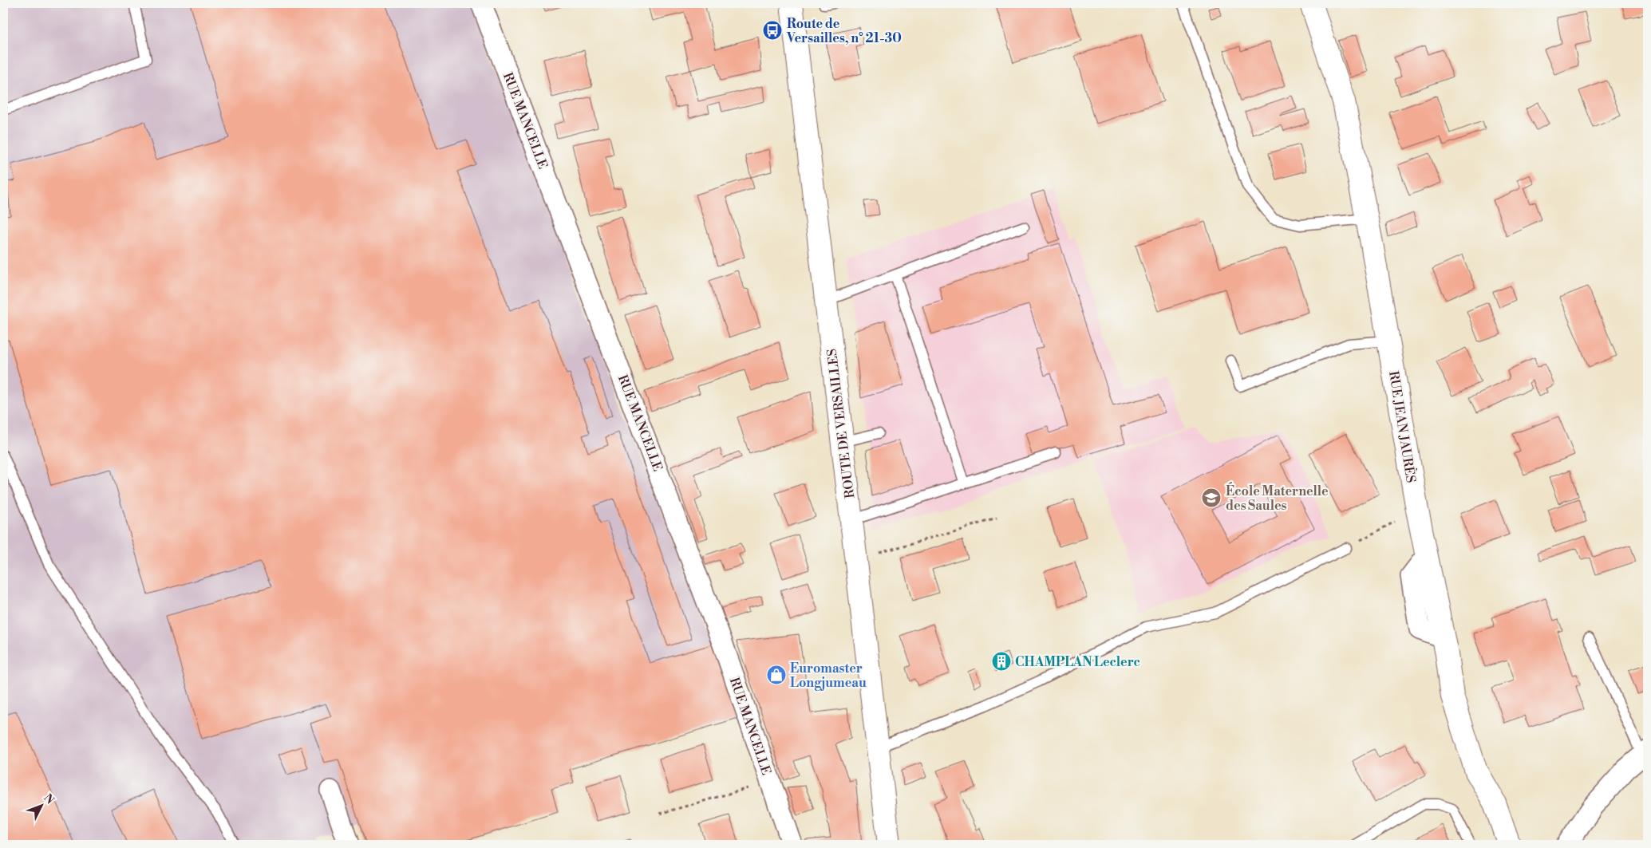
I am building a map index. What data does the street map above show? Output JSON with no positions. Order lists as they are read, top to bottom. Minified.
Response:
{"streets":{"main road":["ROUTE DE VERSAILLES","RUE JEAN JAURÈS"],"street":["RUE MANCELLE"]},"places":{"bus stop":["Route de Versailles, n° 21-30"],"school or university":["École Maternelle des Saules"],"building":["CHAMPLAN Leclerc"],"shop":["Euromaster Longjumeau"]},"north":"top right"}
